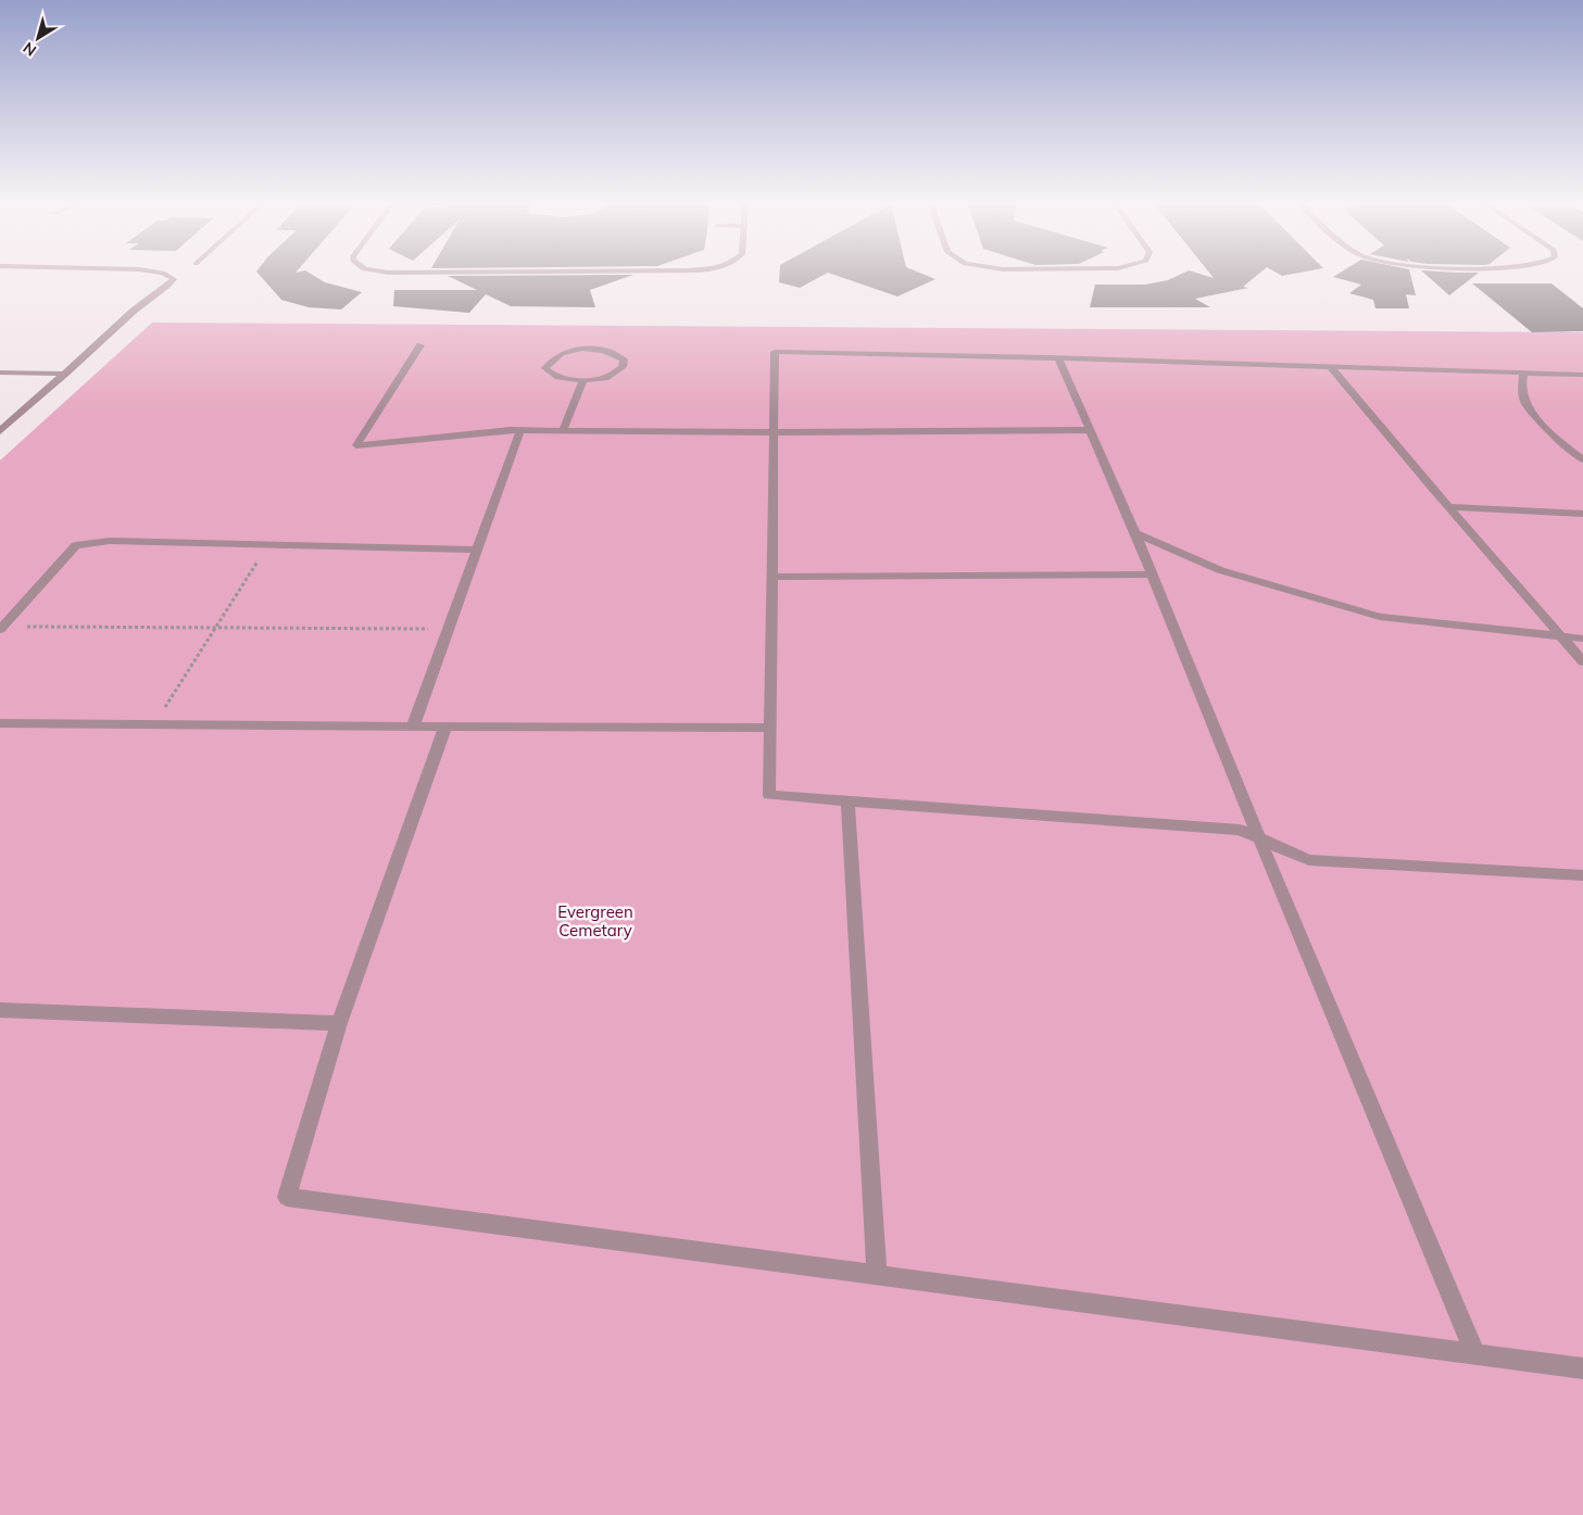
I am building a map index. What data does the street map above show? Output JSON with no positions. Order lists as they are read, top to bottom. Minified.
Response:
{"parks":["Evergreen Cemetary"],"north":"bottom left"}
